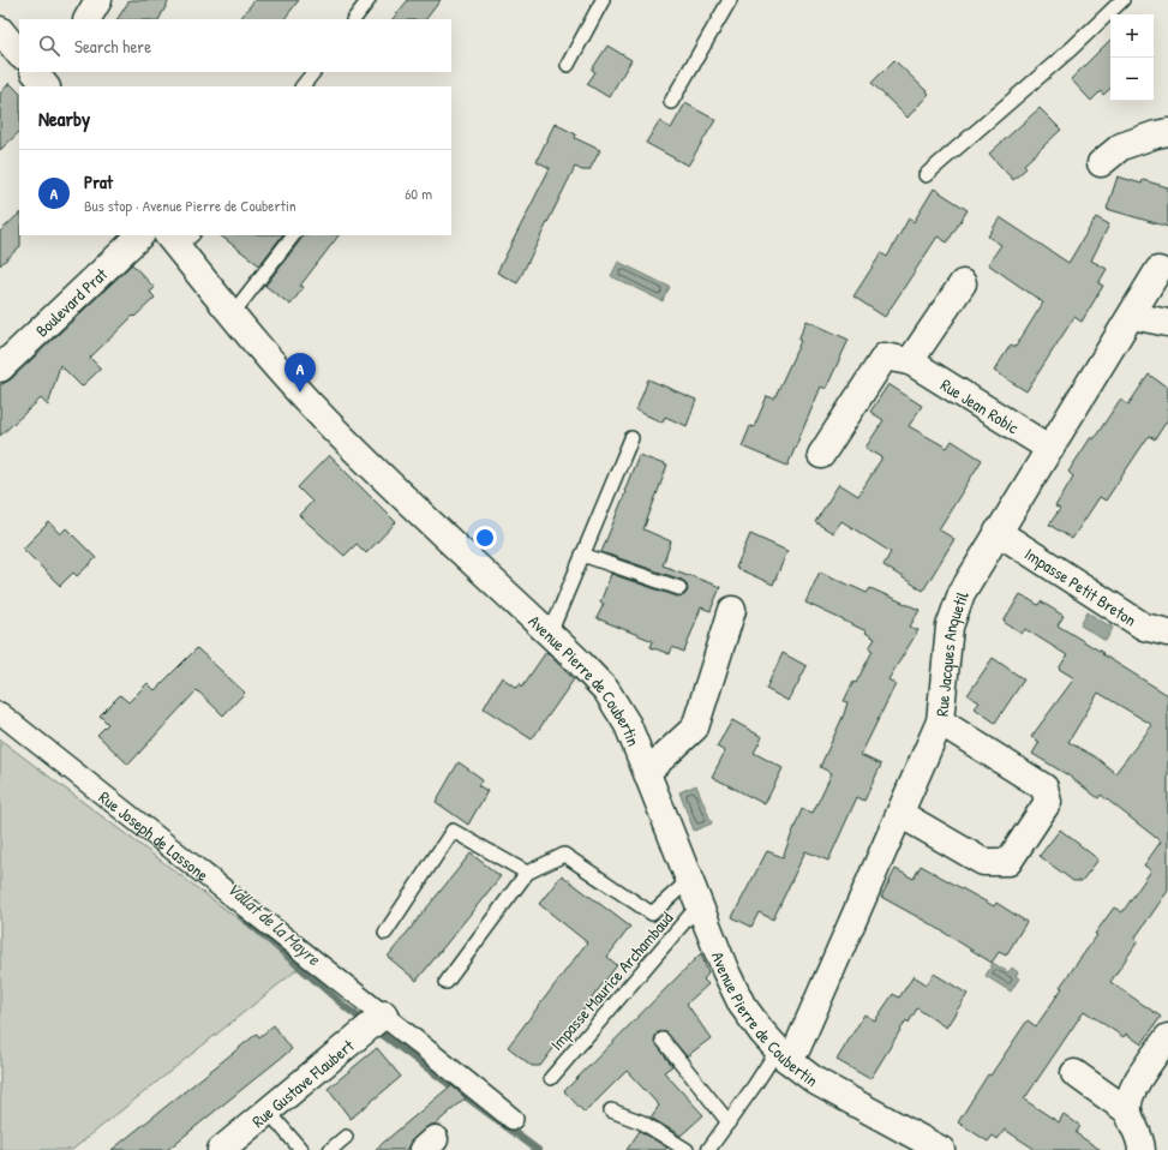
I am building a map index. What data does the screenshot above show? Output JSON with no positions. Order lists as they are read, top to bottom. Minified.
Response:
{"streets":{"street":["Boulevard Prat","Rue Jean Robic","Impasse Petit Breton","Rue Jacques Anquetil","Avenue Pierre de Coubertin","Rue Joseph de Lassone","Rue Gustave Flaubert"],"lane":["Impasse Maurice Archambaud"]},"crossings":[["Rue Jean Robic","Rue Jacques Anquetil"],["Impasse Petit Breton","Rue Jacques Anquetil"],["Rue Jacques Anquetil","Avenue Pierre de Coubertin"],["Avenue Pierre de Coubertin","Impasse Maurice Archambaud"],["Rue Joseph de Lassone","Rue Gustave Flaubert"]],"water":["Vallat de la Mayre"],"page":{"map_buttons":["+","−"],"search":"Search here","heading":"Nearby","list":[{"mark":"A","name":"Prat","note":"Bus stop · Avenue Pierre de Coubertin","value":"60 m"}],"pins":"A"}}
